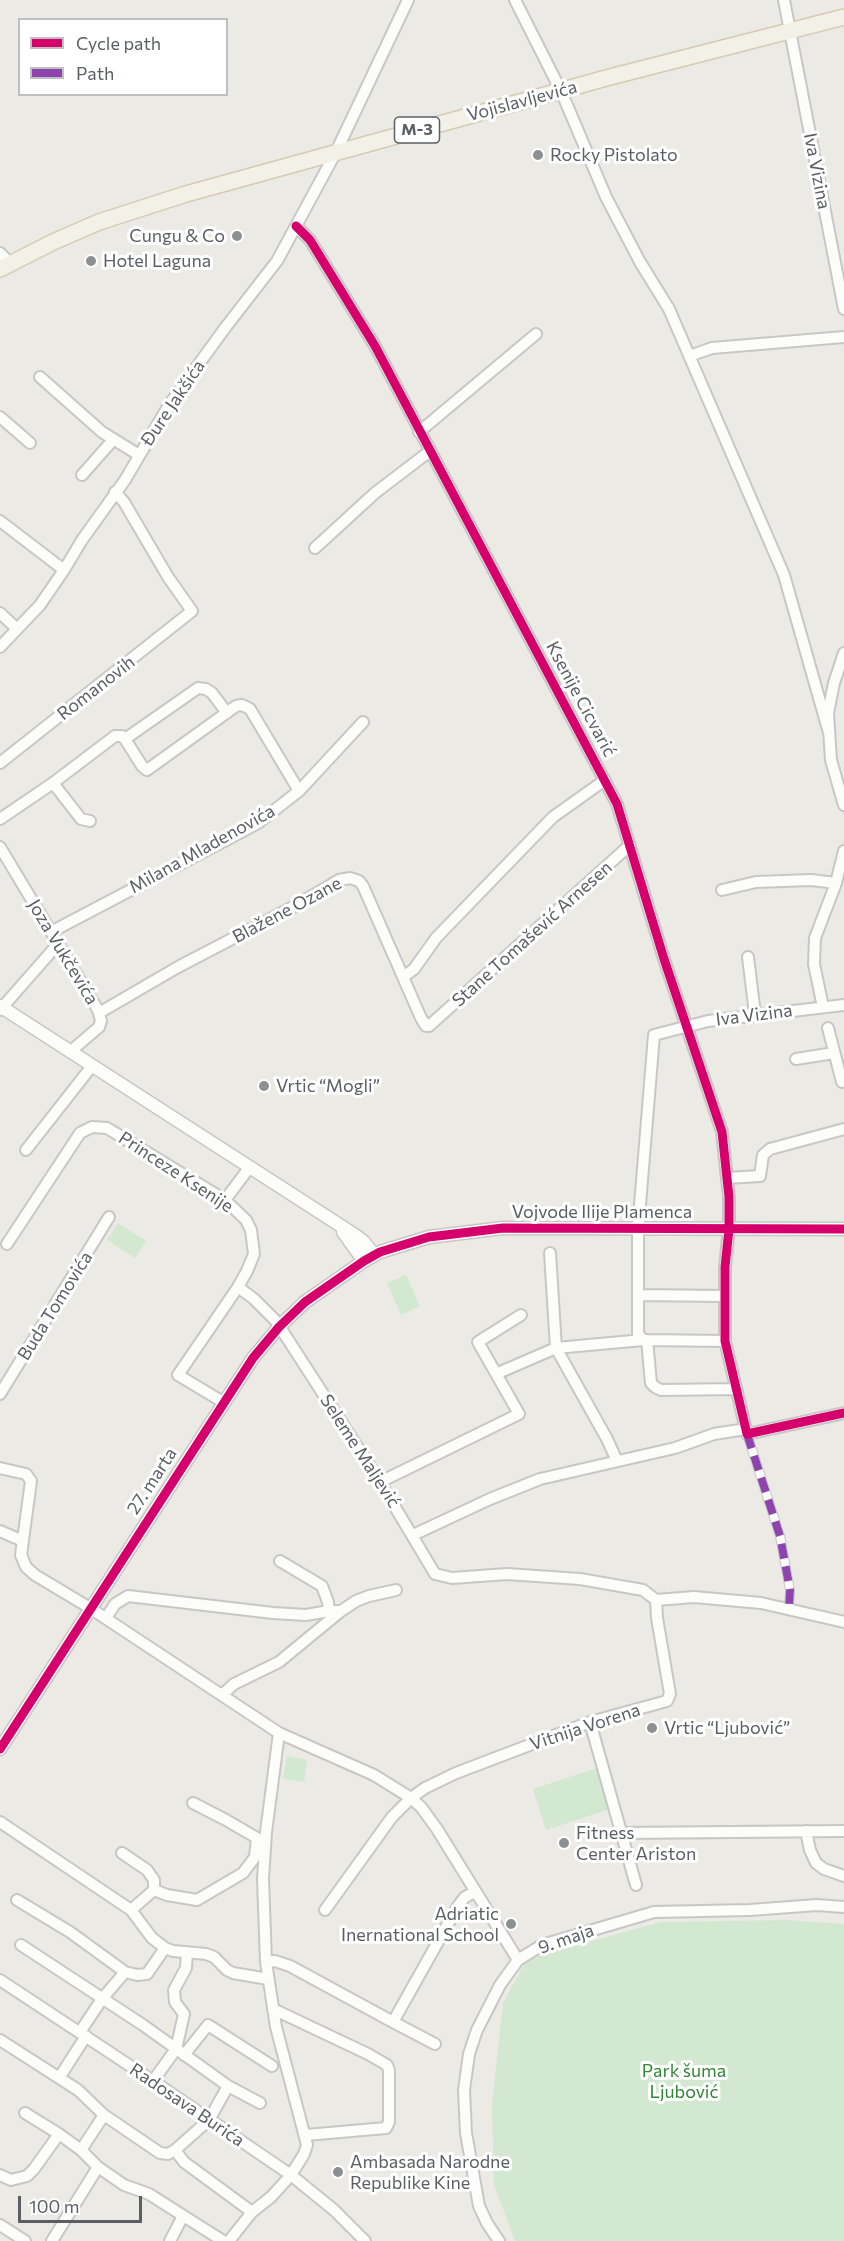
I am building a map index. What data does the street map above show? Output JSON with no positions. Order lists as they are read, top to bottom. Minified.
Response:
{"streets":{"main road":["Vojislavljevića","M-3"],"street":["Iva Vizina","Đure Jakšića","Romanovih","Ksenije Cicvarić","Milana Mladenovića","Blažene Ozane","Stane Tomašević Arnesen","Joza Vukčevića","Princeze Ksenije","Vojvode Ilije Plamenca","Buda Tomovića","Seleme Maljević","27. marta","Vitnija Vorena","9. maja","Radosava Burića"]},"crossings":[["Vojislavljevića","Iva Vizina"],["Vojislavljevića","Đure Jakšića"],["Iva Vizina","Ksenije Cicvarić"],["Iva Vizina","Vojvode Ilije Plamenca"],["Đure Jakšića","Romanovih"],["Đure Jakšića","Ksenije Cicvarić"],["Ksenije Cicvarić","Stane Tomašević Arnesen"],["Ksenije Cicvarić","Vojvode Ilije Plamenca"],["Milana Mladenovića","Joza Vukčevića"],["Blažene Ozane","Stane Tomašević Arnesen"],["Blažene Ozane","Joza Vukčevića"],["Princeze Ksenije","27. marta"],["Vojvode Ilije Plamenca","27. marta"],["Seleme Maljević","27. marta"],["Seleme Maljević","Vitnija Vorena"]],"parks":["Park šuma Ljubović"],"places":["Rocky Pistolato","Cungu & Co","Hotel Laguna","Vrtic “Mogli”","Vrtic “Ljubović”","Fitness Center Ariston","Adriatic Inernational School","Ambasada Narodne Republike Kine"],"legend":["Cycle path","Path"],"scale_bar":"100 m"}
